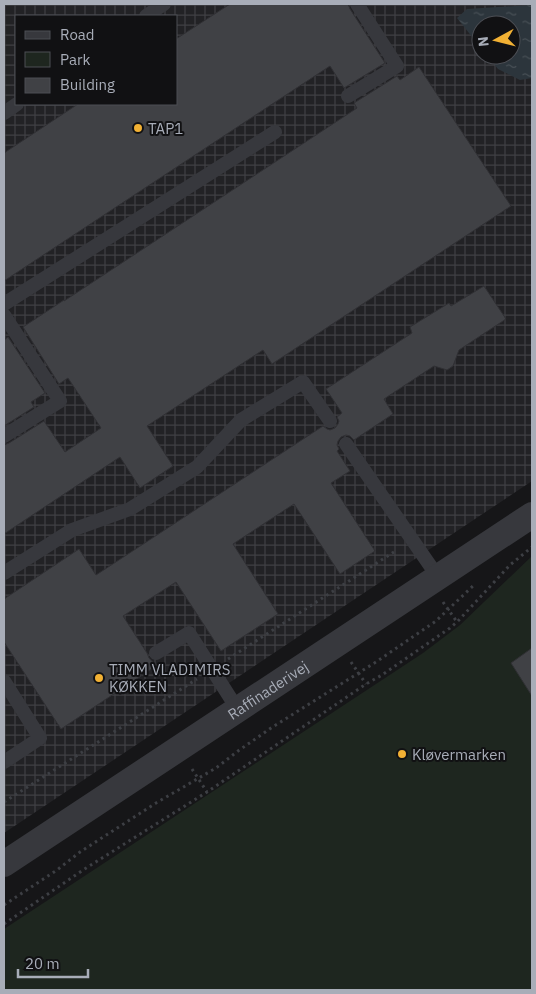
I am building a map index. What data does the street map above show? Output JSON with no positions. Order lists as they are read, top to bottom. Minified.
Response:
{"streets":{"street":["Raffinaderivej"]},"places":["TAP1","TIMM VLADIMIRS KØKKEN","Kløvermarken"],"legend":["Road","Park","Building"],"scale_bar":"20 m","north":"left"}
